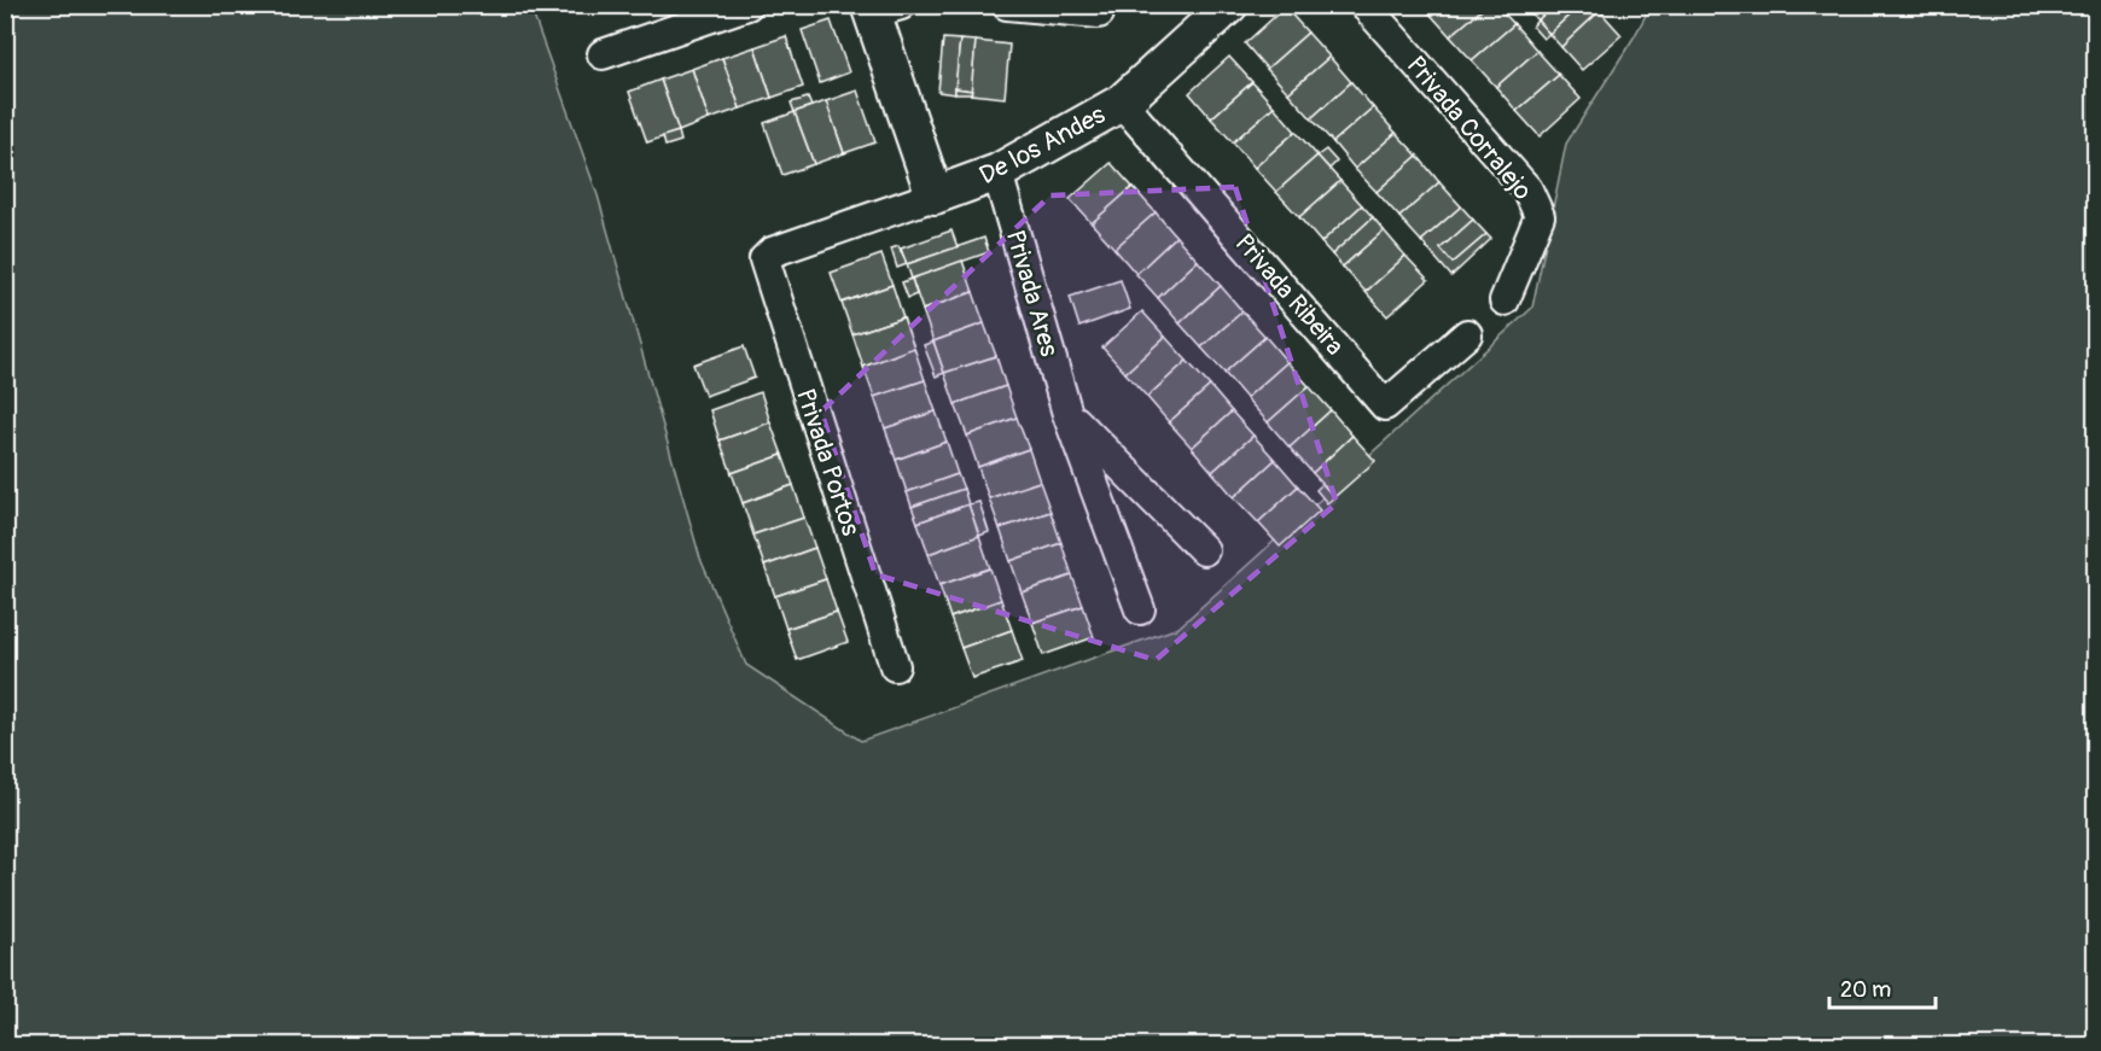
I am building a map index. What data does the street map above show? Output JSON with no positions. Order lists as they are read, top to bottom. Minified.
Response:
{"streets":{"street":["Privada Corralejo","De los Andes","Privada Ares","Privada Ribeira","Privada Portos"]},"crossings":[["De los Andes","Privada Ares"],["De los Andes","Privada Ribeira"],["De los Andes","Privada Portos"]],"scale_bar":"20 m"}
